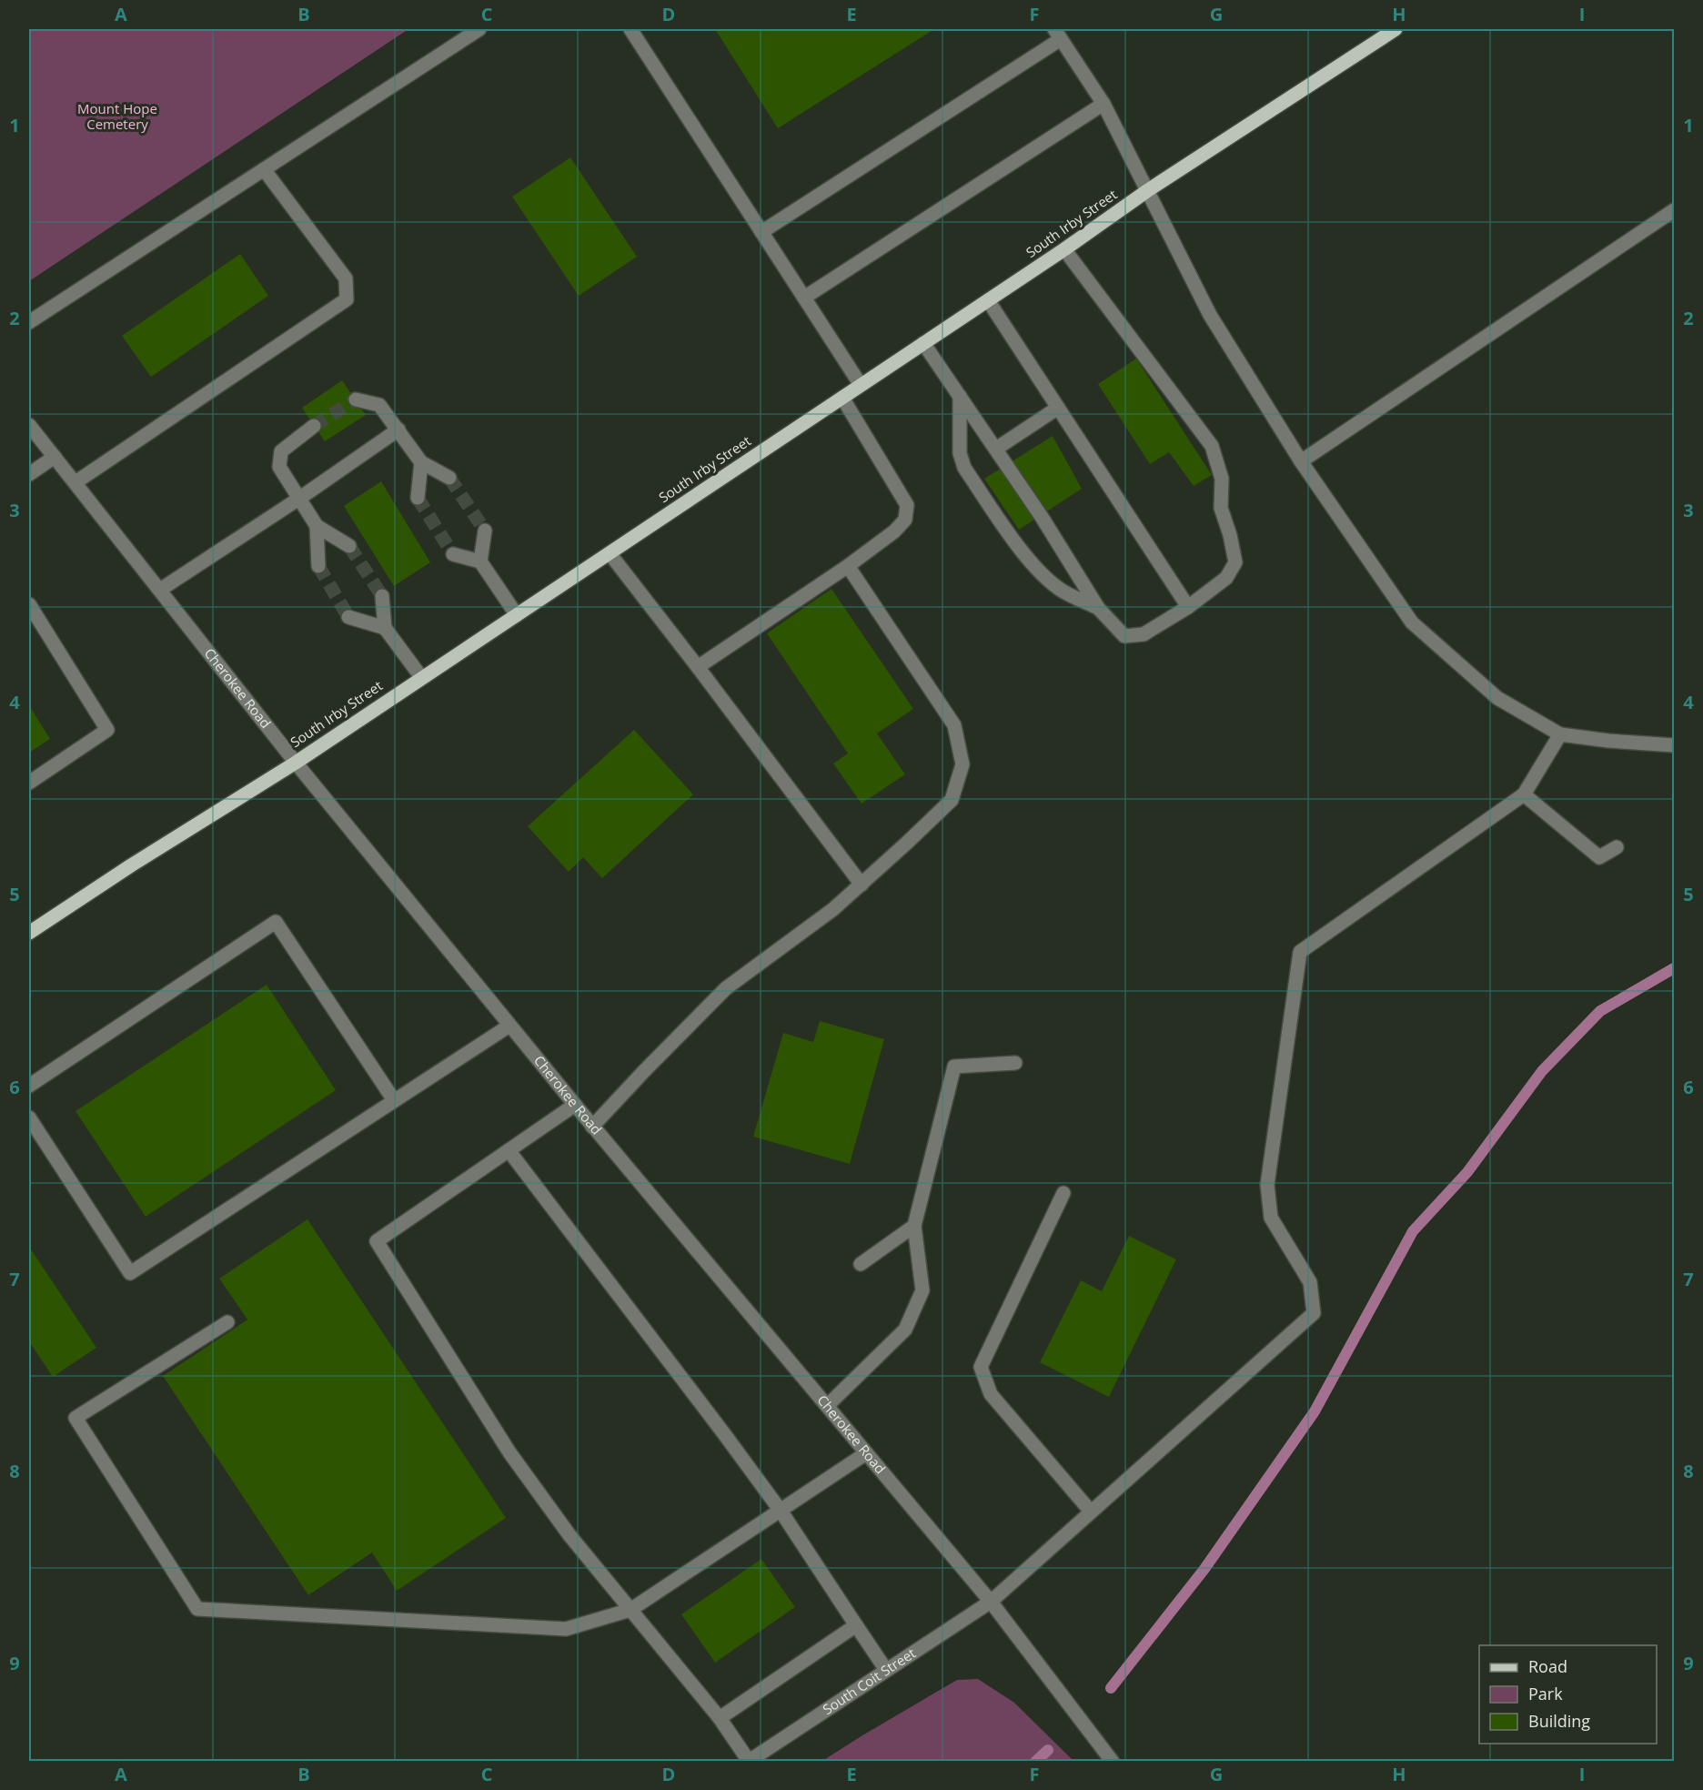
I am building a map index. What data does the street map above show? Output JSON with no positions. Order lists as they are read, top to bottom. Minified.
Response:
{"streets":{"main road":["South Irby Street"],"street":["Cherokee Road","South Coit Street"]},"crossings":[["South Irby Street","Cherokee Road"],["Cherokee Road","South Coit Street"]],"parks":["Mount Hope Cemetery"],"legend":["Road","Park","Building"],"grid":{"columns":["A","B","C","D","E","F","G","H","I"],"rows":["1","2","3","4","5","6","7","8","9"]}}
